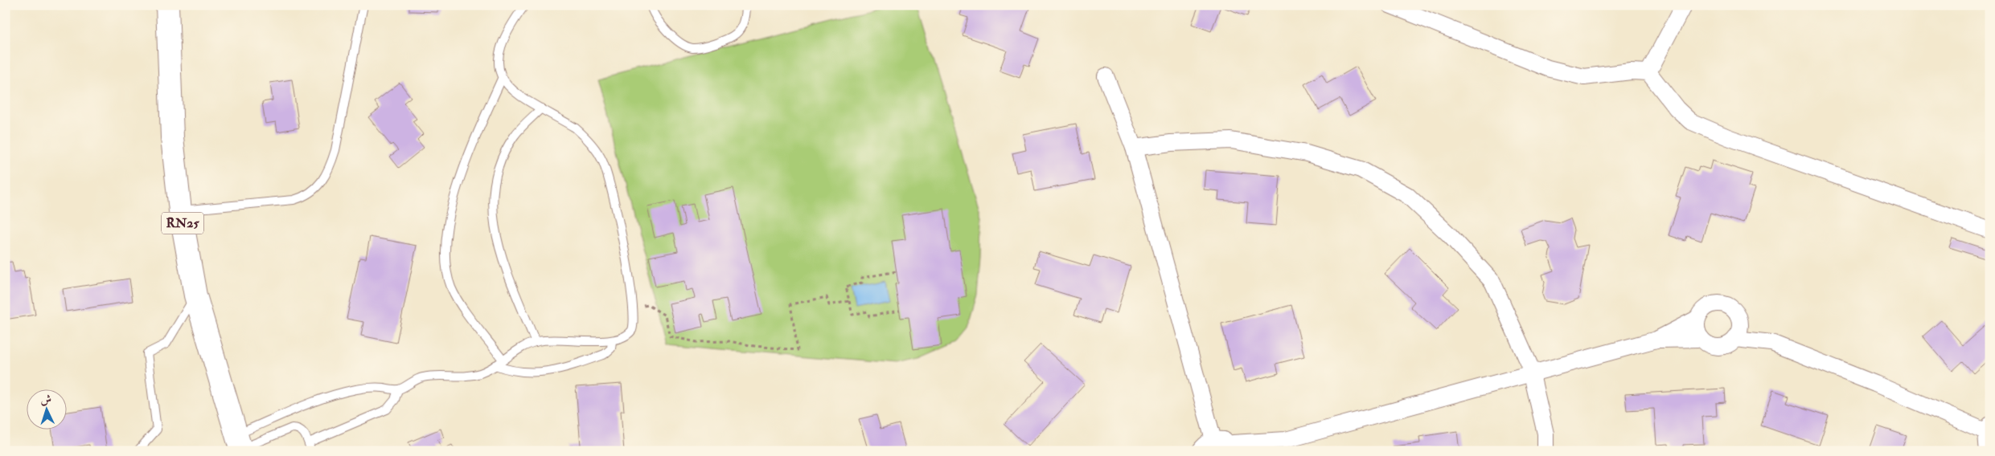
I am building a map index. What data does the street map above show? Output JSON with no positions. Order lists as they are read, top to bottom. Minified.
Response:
{"streets":{"main road":["RN25"]},"north":"top"}
